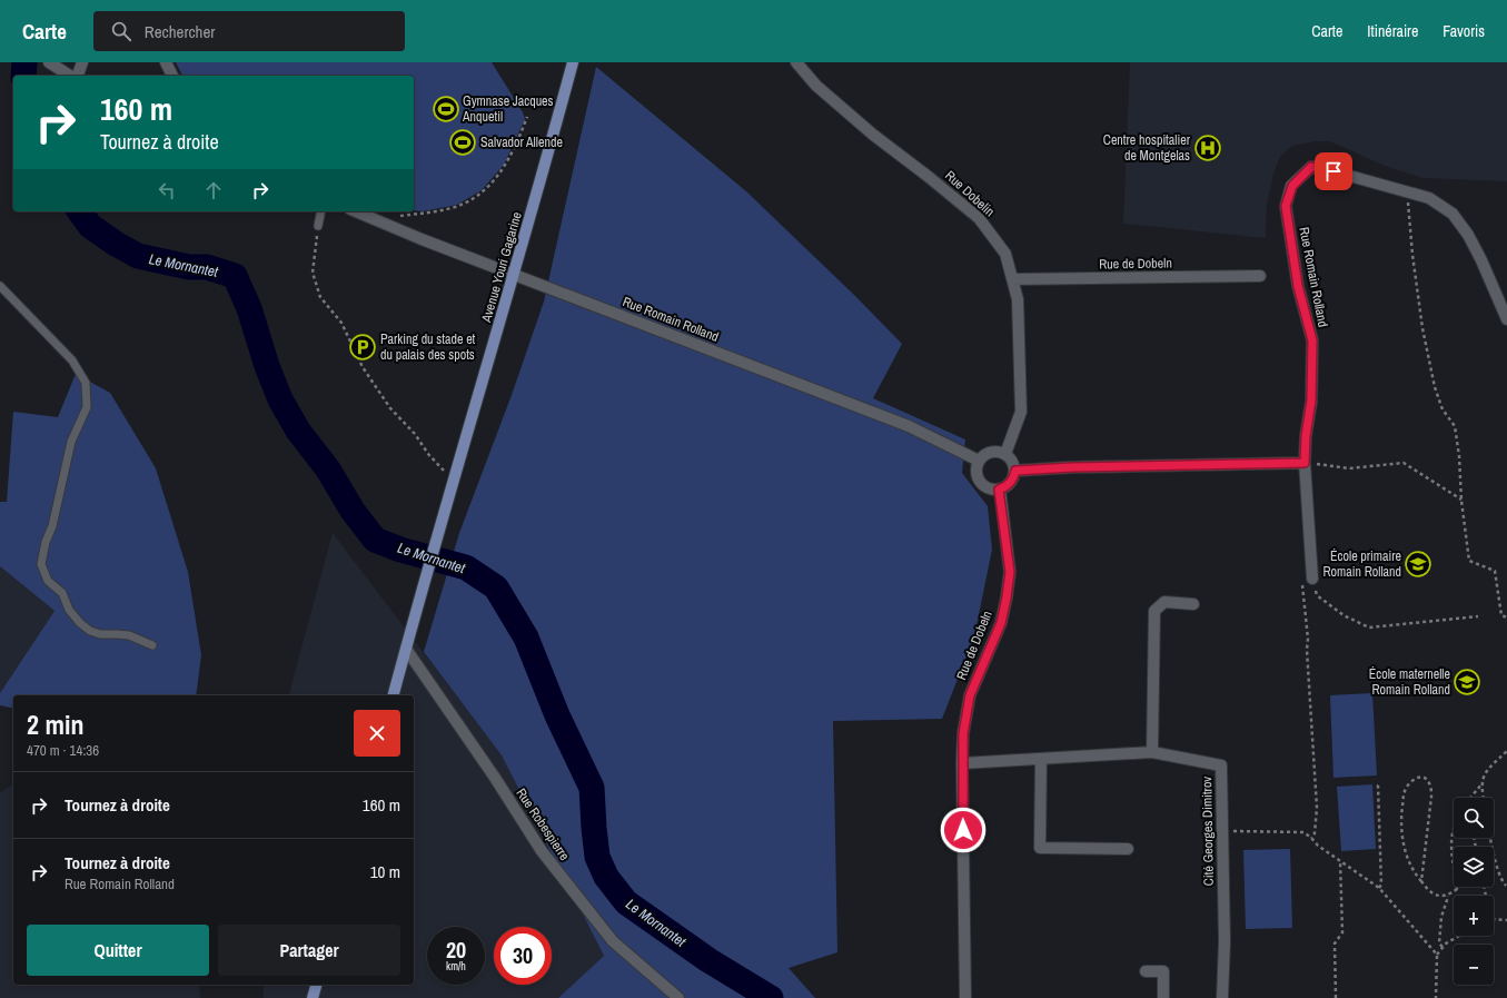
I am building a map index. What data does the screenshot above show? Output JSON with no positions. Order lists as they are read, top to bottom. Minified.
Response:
{"streets":{"main road":["Avenue Youri Gagarine"],"street":["Rue Dobelin","Rue de Dobeln","Rue Romain Rolland","Rue Robespierre","Cité Georges Dimitrov"]},"crossings":[["Rue Dobelin","Rue de Dobeln"],["Rue Dobelin","Rue Romain Rolland"],["Rue de Dobeln","Rue Romain Rolland"],["Rue de Dobeln","Cité Georges Dimitrov"],["Avenue Youri Gagarine","Rue Romain Rolland"],["Avenue Youri Gagarine","Rue Robespierre"]],"water":["Le Mornantet"],"places":{"sports":["Gymnase Jacques Anquetil","Salvador Allende"],"hospital":["Centre hospitalier de Montgelas"],"parking":["Parking du stade et du palais des spots"],"school or university":["École primaire Romain Rolland","École maternelle Romain Rolland"]},"page":{"header":"Carte","search":"Rechercher","nav":["Carte","Itinéraire","Favoris"],"turn":["160 m","Tournez à droite"],"heading":["2 min","470 m · 14:36"],"list":[{"name":"Tournez à droite","value":"160 m"},{"name":"Tournez à droite","note":"Rue Romain Rolland","value":"10 m"}],"map_buttons":["+","−"],"buttons":["Quitter","Partager"],"speed":"20 km/h","limit":"30"}}
